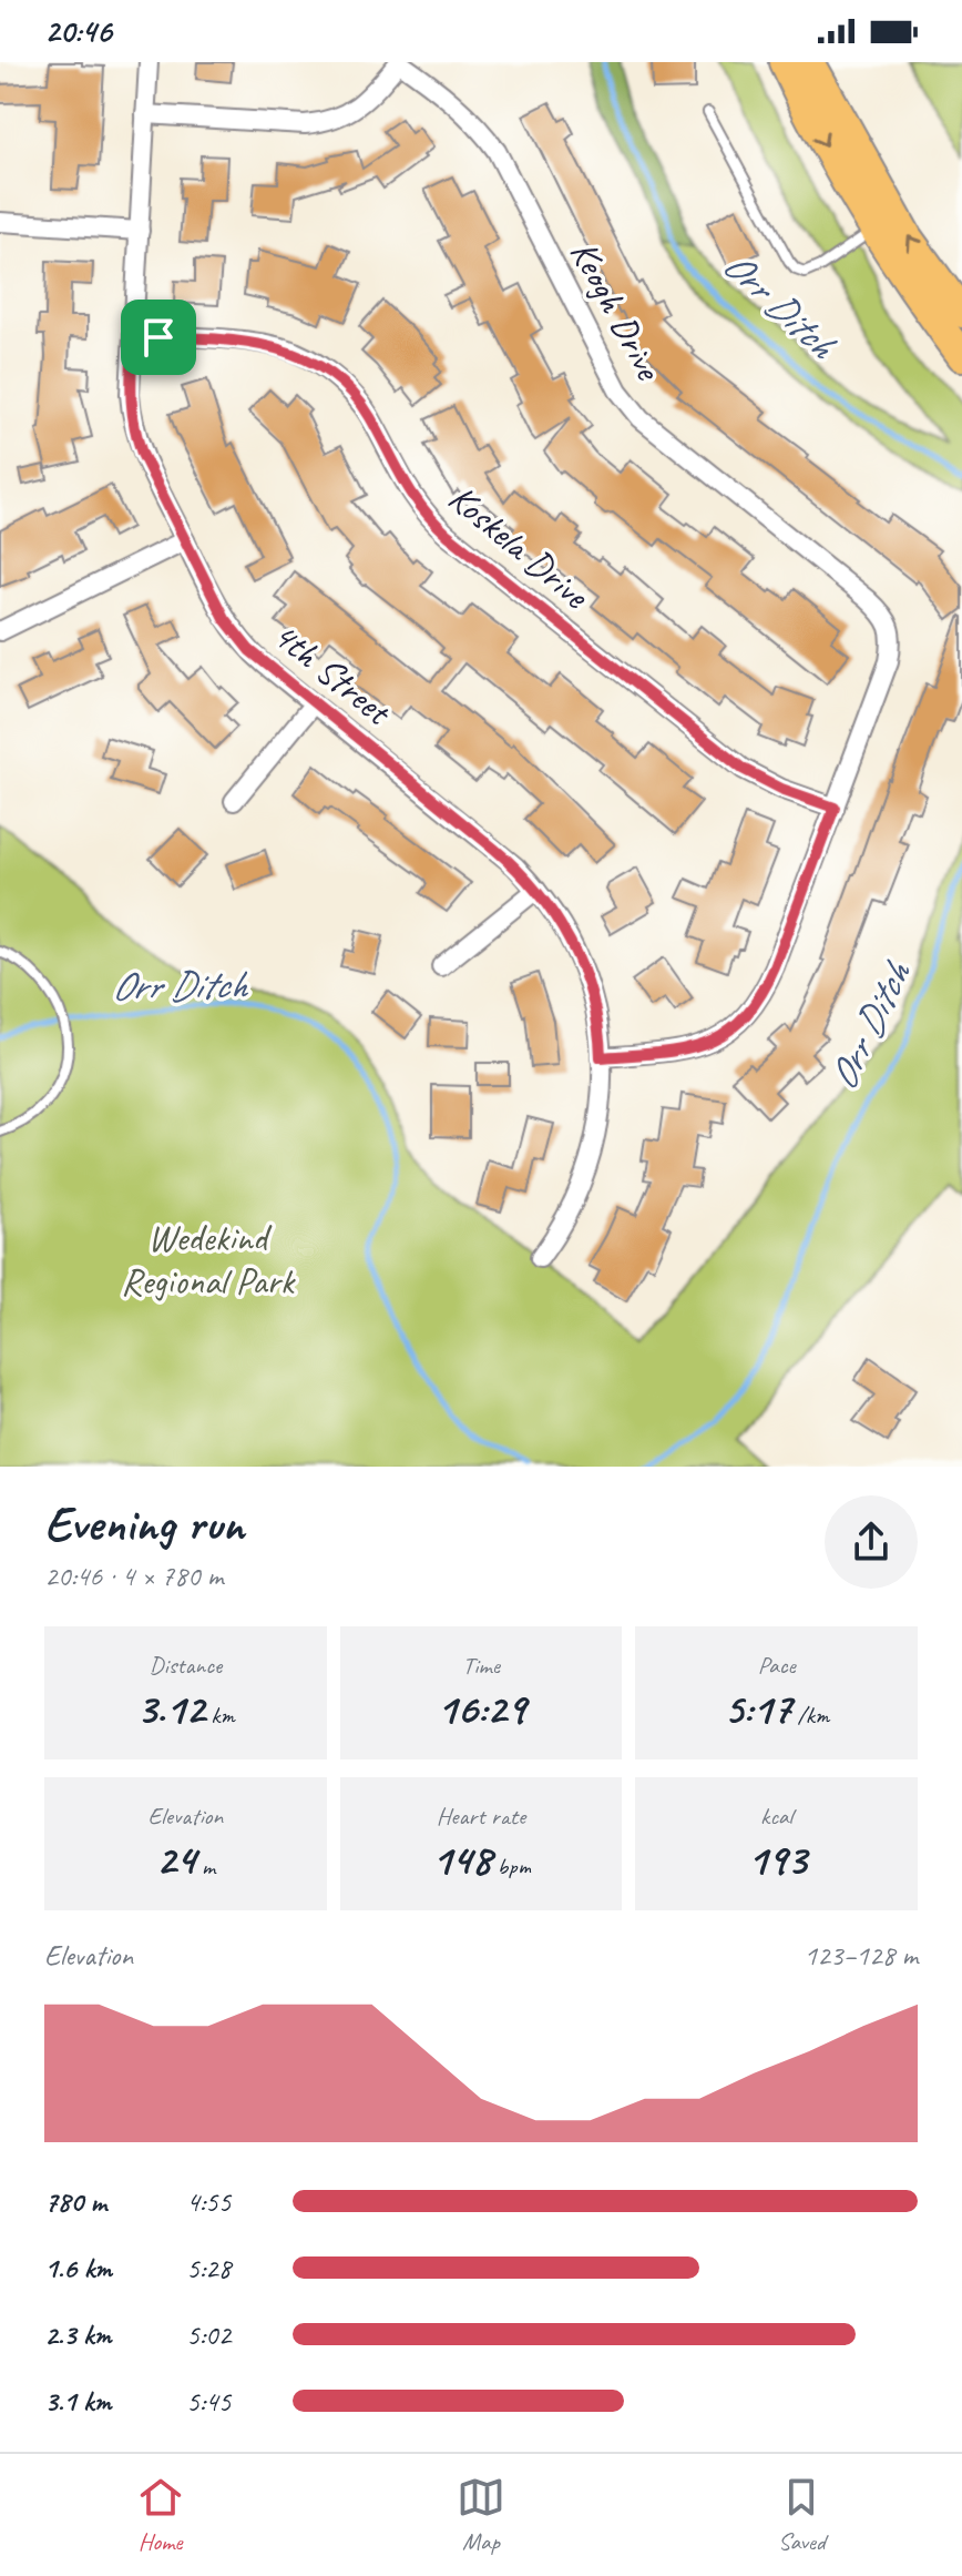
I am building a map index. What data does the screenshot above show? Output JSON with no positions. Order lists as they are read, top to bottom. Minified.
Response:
{"streets":{"street":["Keogh Drive","Koskela Drive","4th Street"]},"crossings":[["Keogh Drive","Koskela Drive"],["Koskela Drive","4th Street"]],"water":["Orr Ditch"],"parks":["Wedekind Regional Park"],"page":{"status":"20:46","heading":["Evening run","20:46 · 4 × 780 m"],"stats":[["Distance","3.12 km"],["Time","16:29"],["Pace","5:17 /km"],["Elevation","24 m"],["Heart rate","148 bpm"],["kcal","193"]],"chart":["Elevation","123–128 m"],"list":[{"name":"780 m","note":"4:55"},{"name":"1.6 km","note":"5:28"},{"name":"2.3 km","note":"5:02"},{"name":"3.1 km","note":"5:45"}],"tabs":["Home","Map","Saved"]}}
